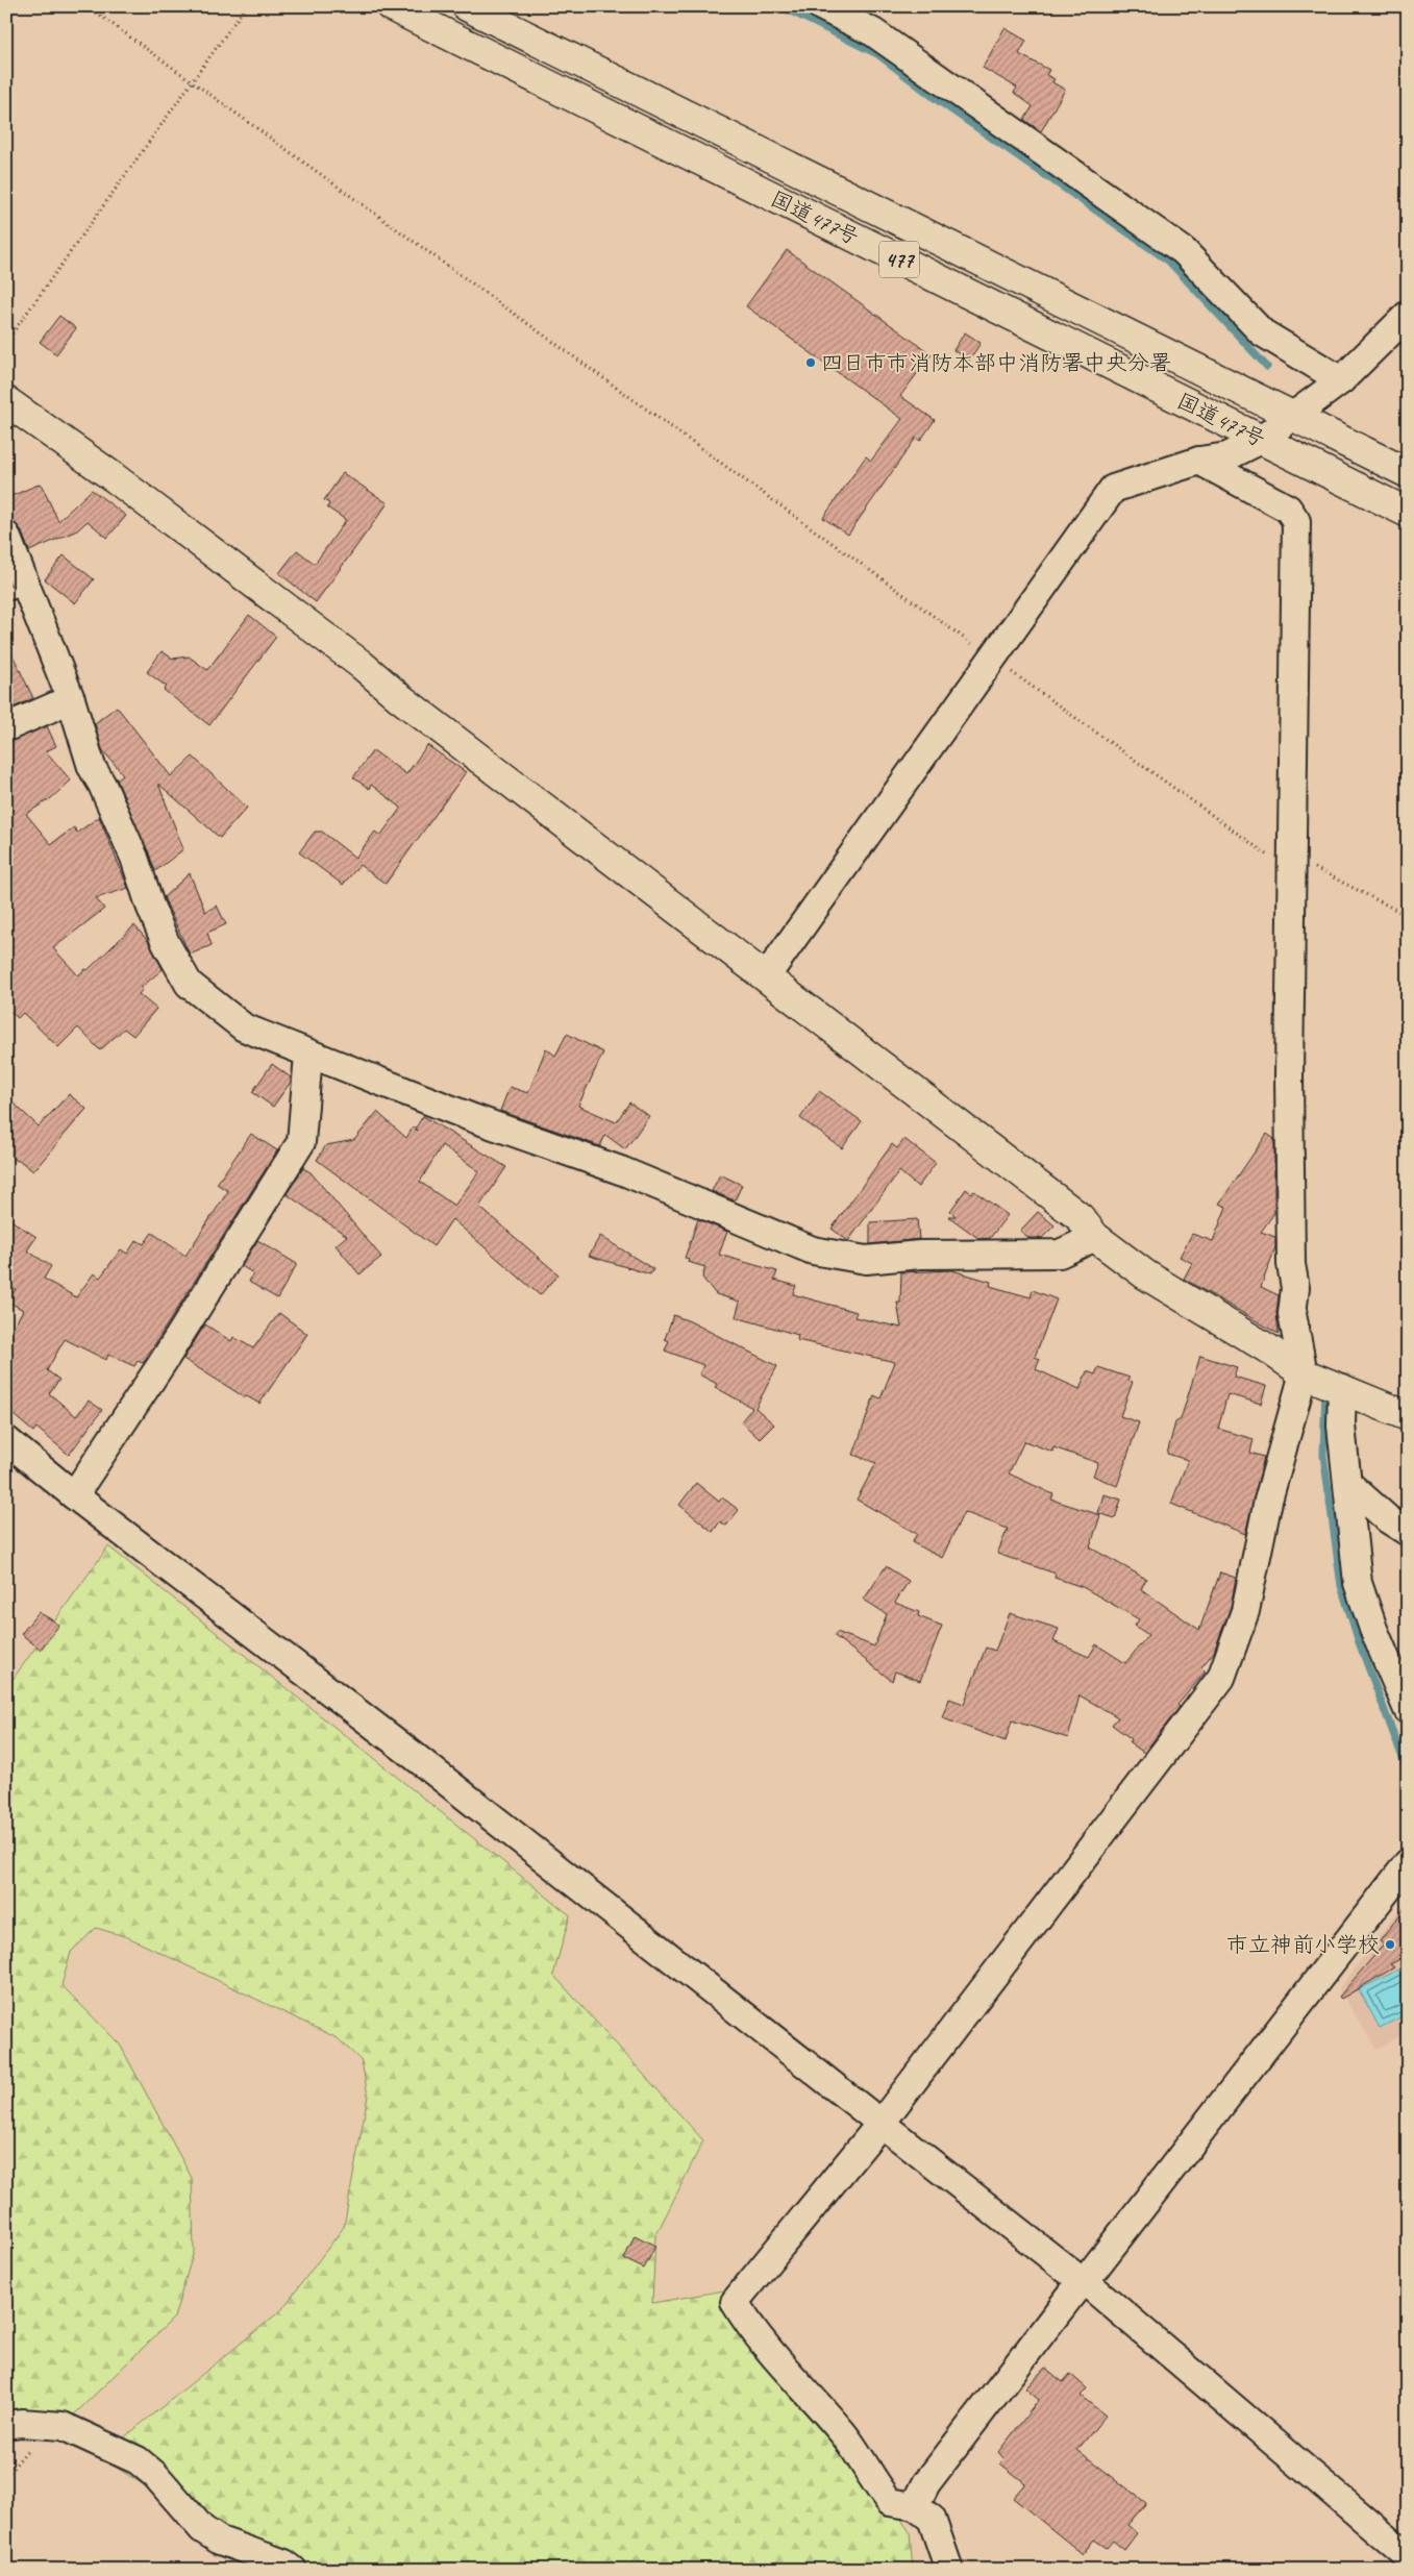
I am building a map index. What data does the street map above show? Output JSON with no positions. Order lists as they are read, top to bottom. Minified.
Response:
{"streets":{"main road":["国道477号","477"]},"places":["四日市市消防本部中消防署中央分署","市立神前小学校"]}
